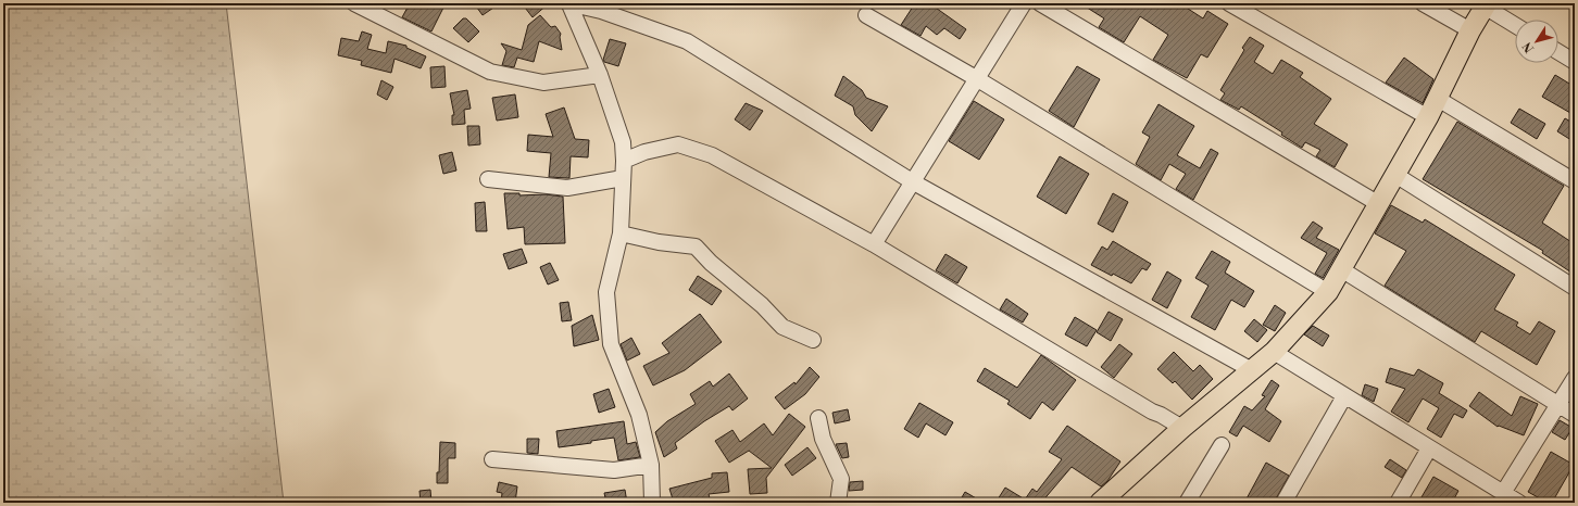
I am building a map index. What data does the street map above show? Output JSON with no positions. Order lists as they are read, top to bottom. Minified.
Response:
{"north":"bottom left"}
